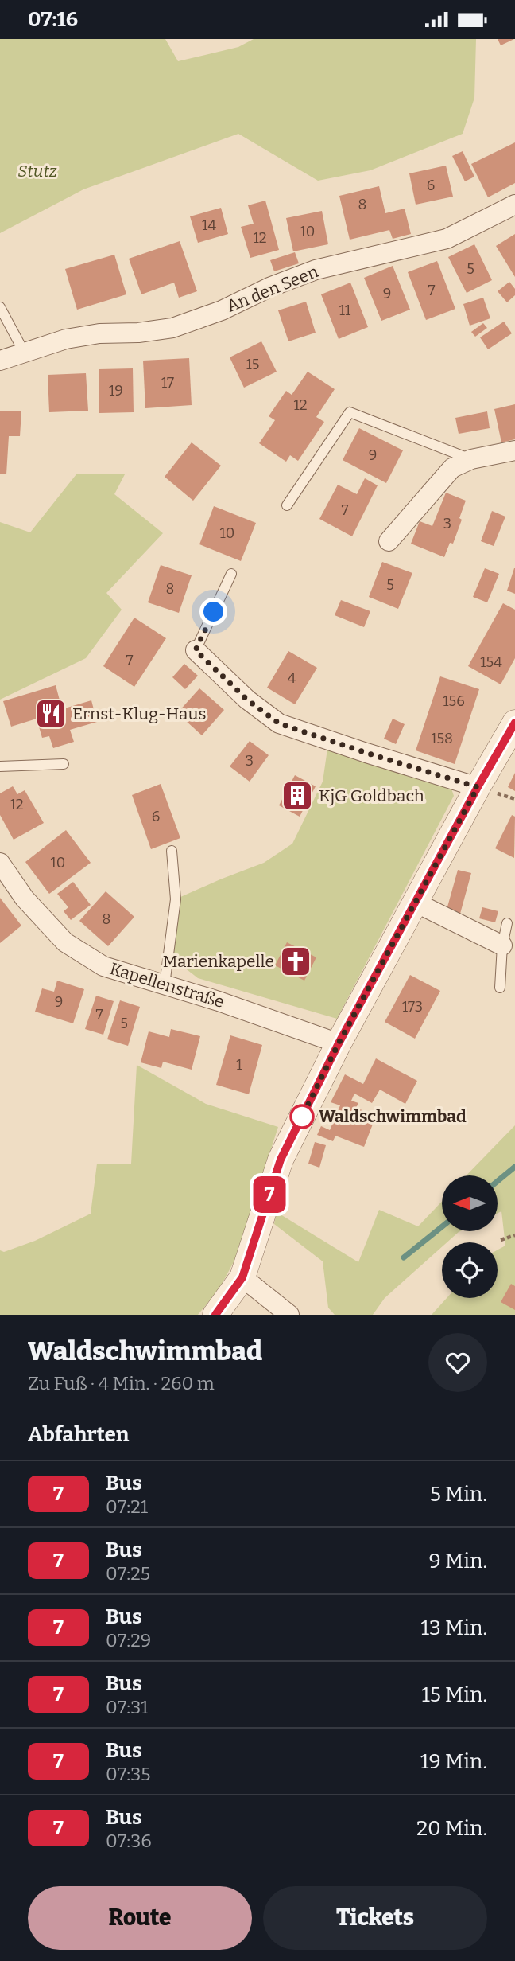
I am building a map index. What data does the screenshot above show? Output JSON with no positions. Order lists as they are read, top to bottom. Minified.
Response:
{"streets":{"street":["An den Seen","Kapellenstraße"]},"parks":["Stutz"],"places":{"restaurant":["Ernst-Klug-Haus"],"building":["KjG Goldbach"],"church":["Marienkapelle"],"other":["Waldschwimmbad"]},"lines":["bus line 7"],"house_numbers":["6","8","14","10","12","5","7","9","11","15","17","19","12","9","7","3","10","5","8","7","154","4","156","158","3","12","6","10","8","9","173","7","5","1"],"north":"left","page":{"status":"07:16","on_map":"7","heading":[["Waldschwimmbad","Zu Fuß · 4 Min. · 260 m"],"Abfahrten"],"list":[{"mark":"7","name":"Bus","note":"07:21","value":"5 Min."},{"mark":"7","name":"Bus","note":"07:25","value":"9 Min."},{"mark":"7","name":"Bus","note":"07:29","value":"13 Min."},{"mark":"7","name":"Bus","note":"07:31","value":"15 Min."},{"mark":"7","name":"Bus","note":"07:35","value":"19 Min."},{"mark":"7","name":"Bus","note":"07:36","value":"20 Min."}],"buttons":["Route","Tickets"]}}
